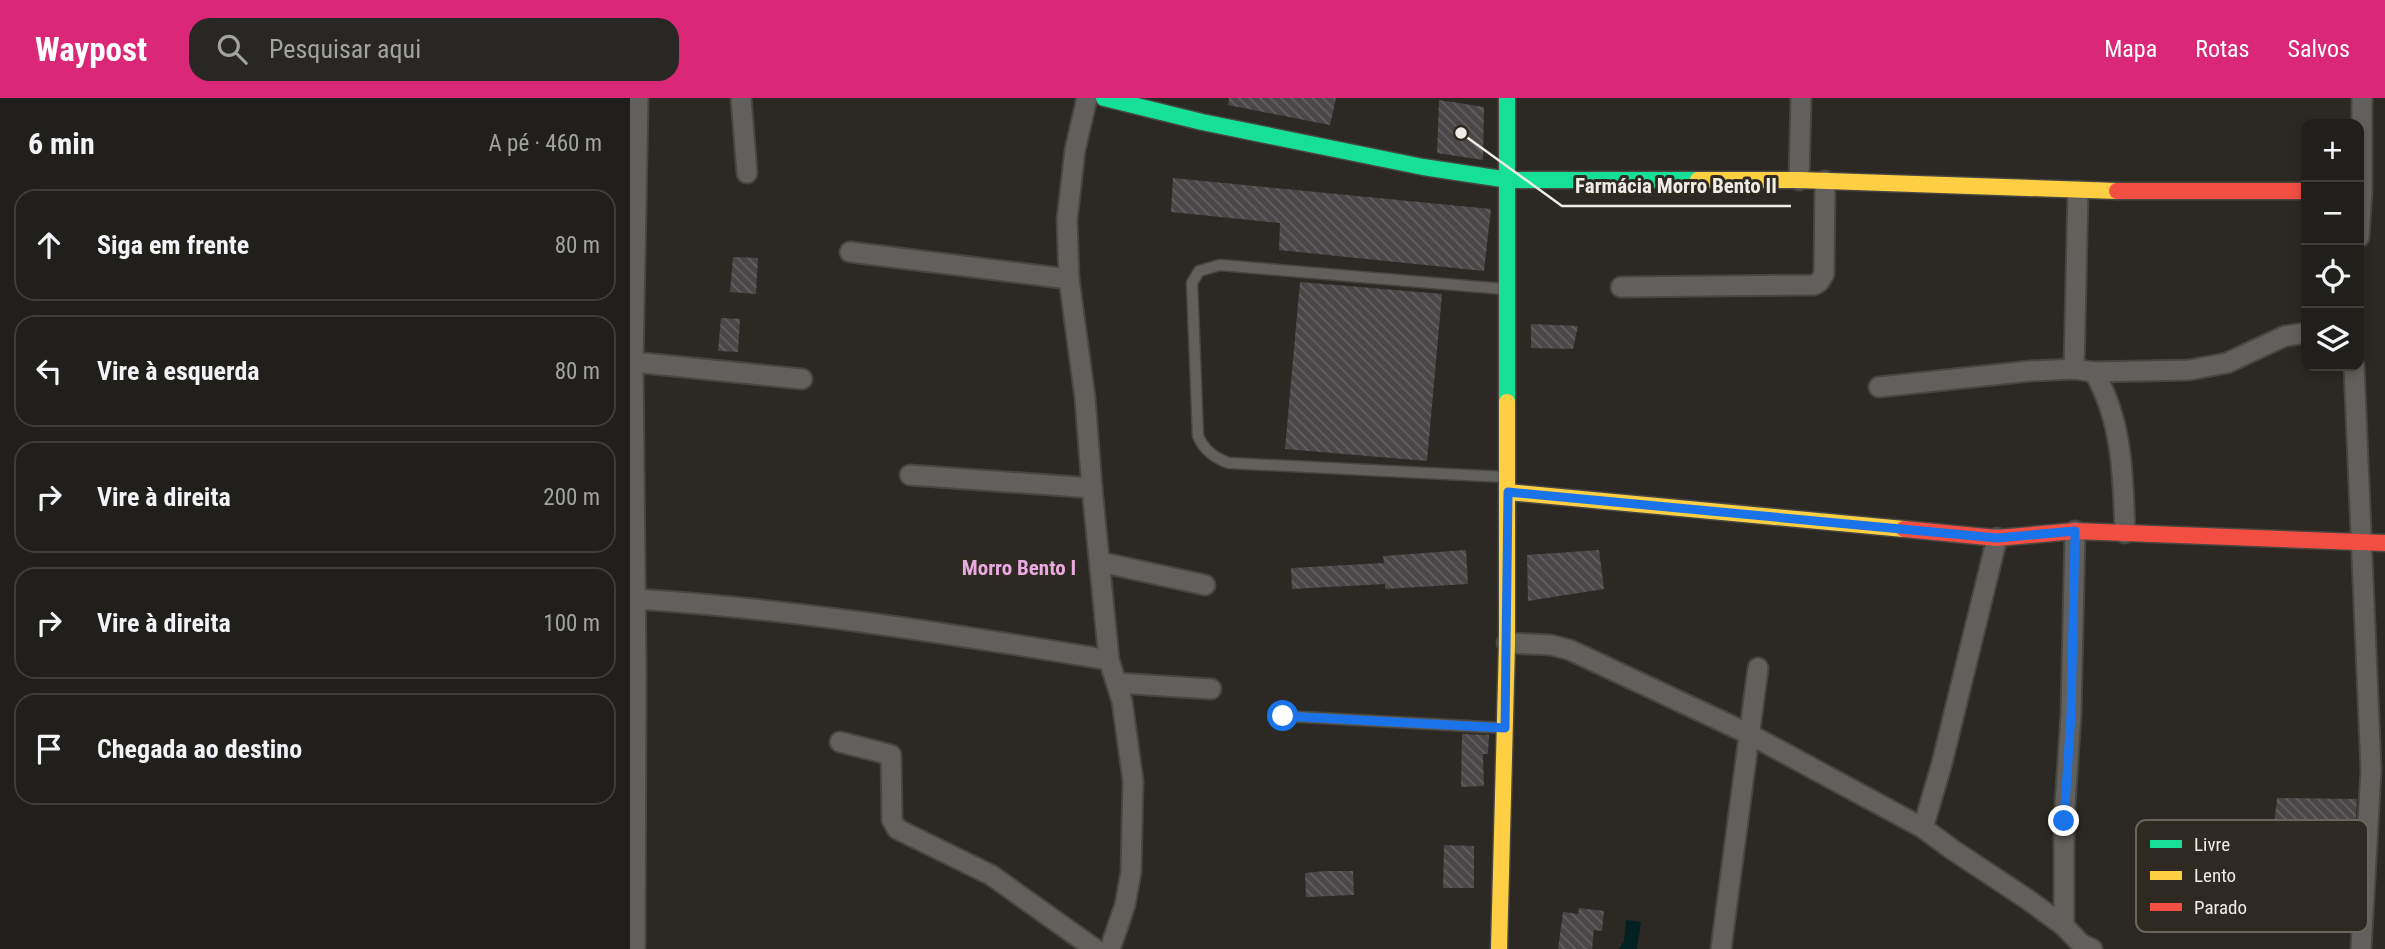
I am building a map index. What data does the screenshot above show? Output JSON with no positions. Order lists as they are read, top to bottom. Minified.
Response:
{"districts":["Morro Bento I"],"places":["Farmácia Morro Bento II"],"legend":["Livre","Lento","Parado"],"page":{"header":"Waypost","search":"Pesquisar aqui","nav":["Mapa","Rotas","Salvos"],"heading":["6 min","A pé · 460 m"],"map_buttons":["+","−"],"list":[["Siga em frente","80 m"],["Vire à esquerda","80 m"],["Vire à direita","200 m"],["Vire à direita","100 m"],"Chegada ao destino"]}}
